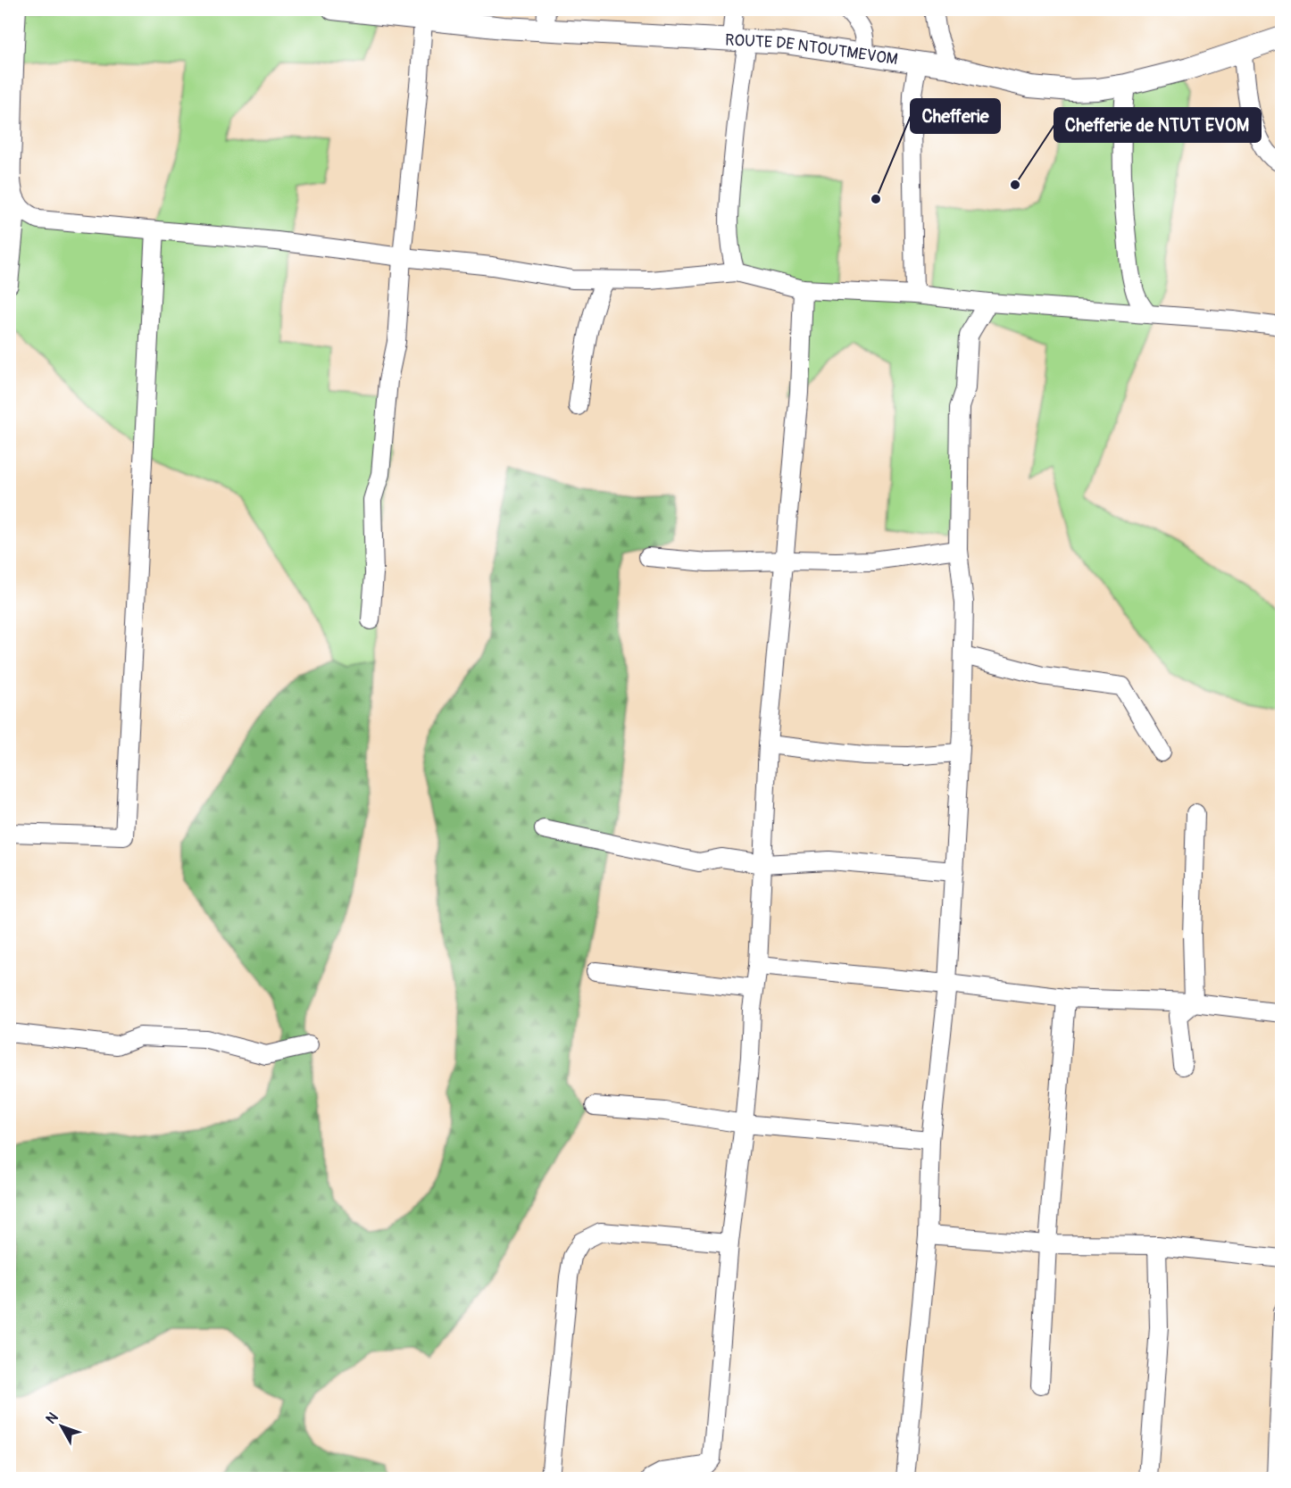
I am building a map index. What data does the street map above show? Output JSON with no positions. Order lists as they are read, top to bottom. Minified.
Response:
{"streets":{"street":["ROUTE DE NTOUTMEVOM"]},"places":["Chefferie de NTUT EVOM","Chefferie"],"north":"top left"}
